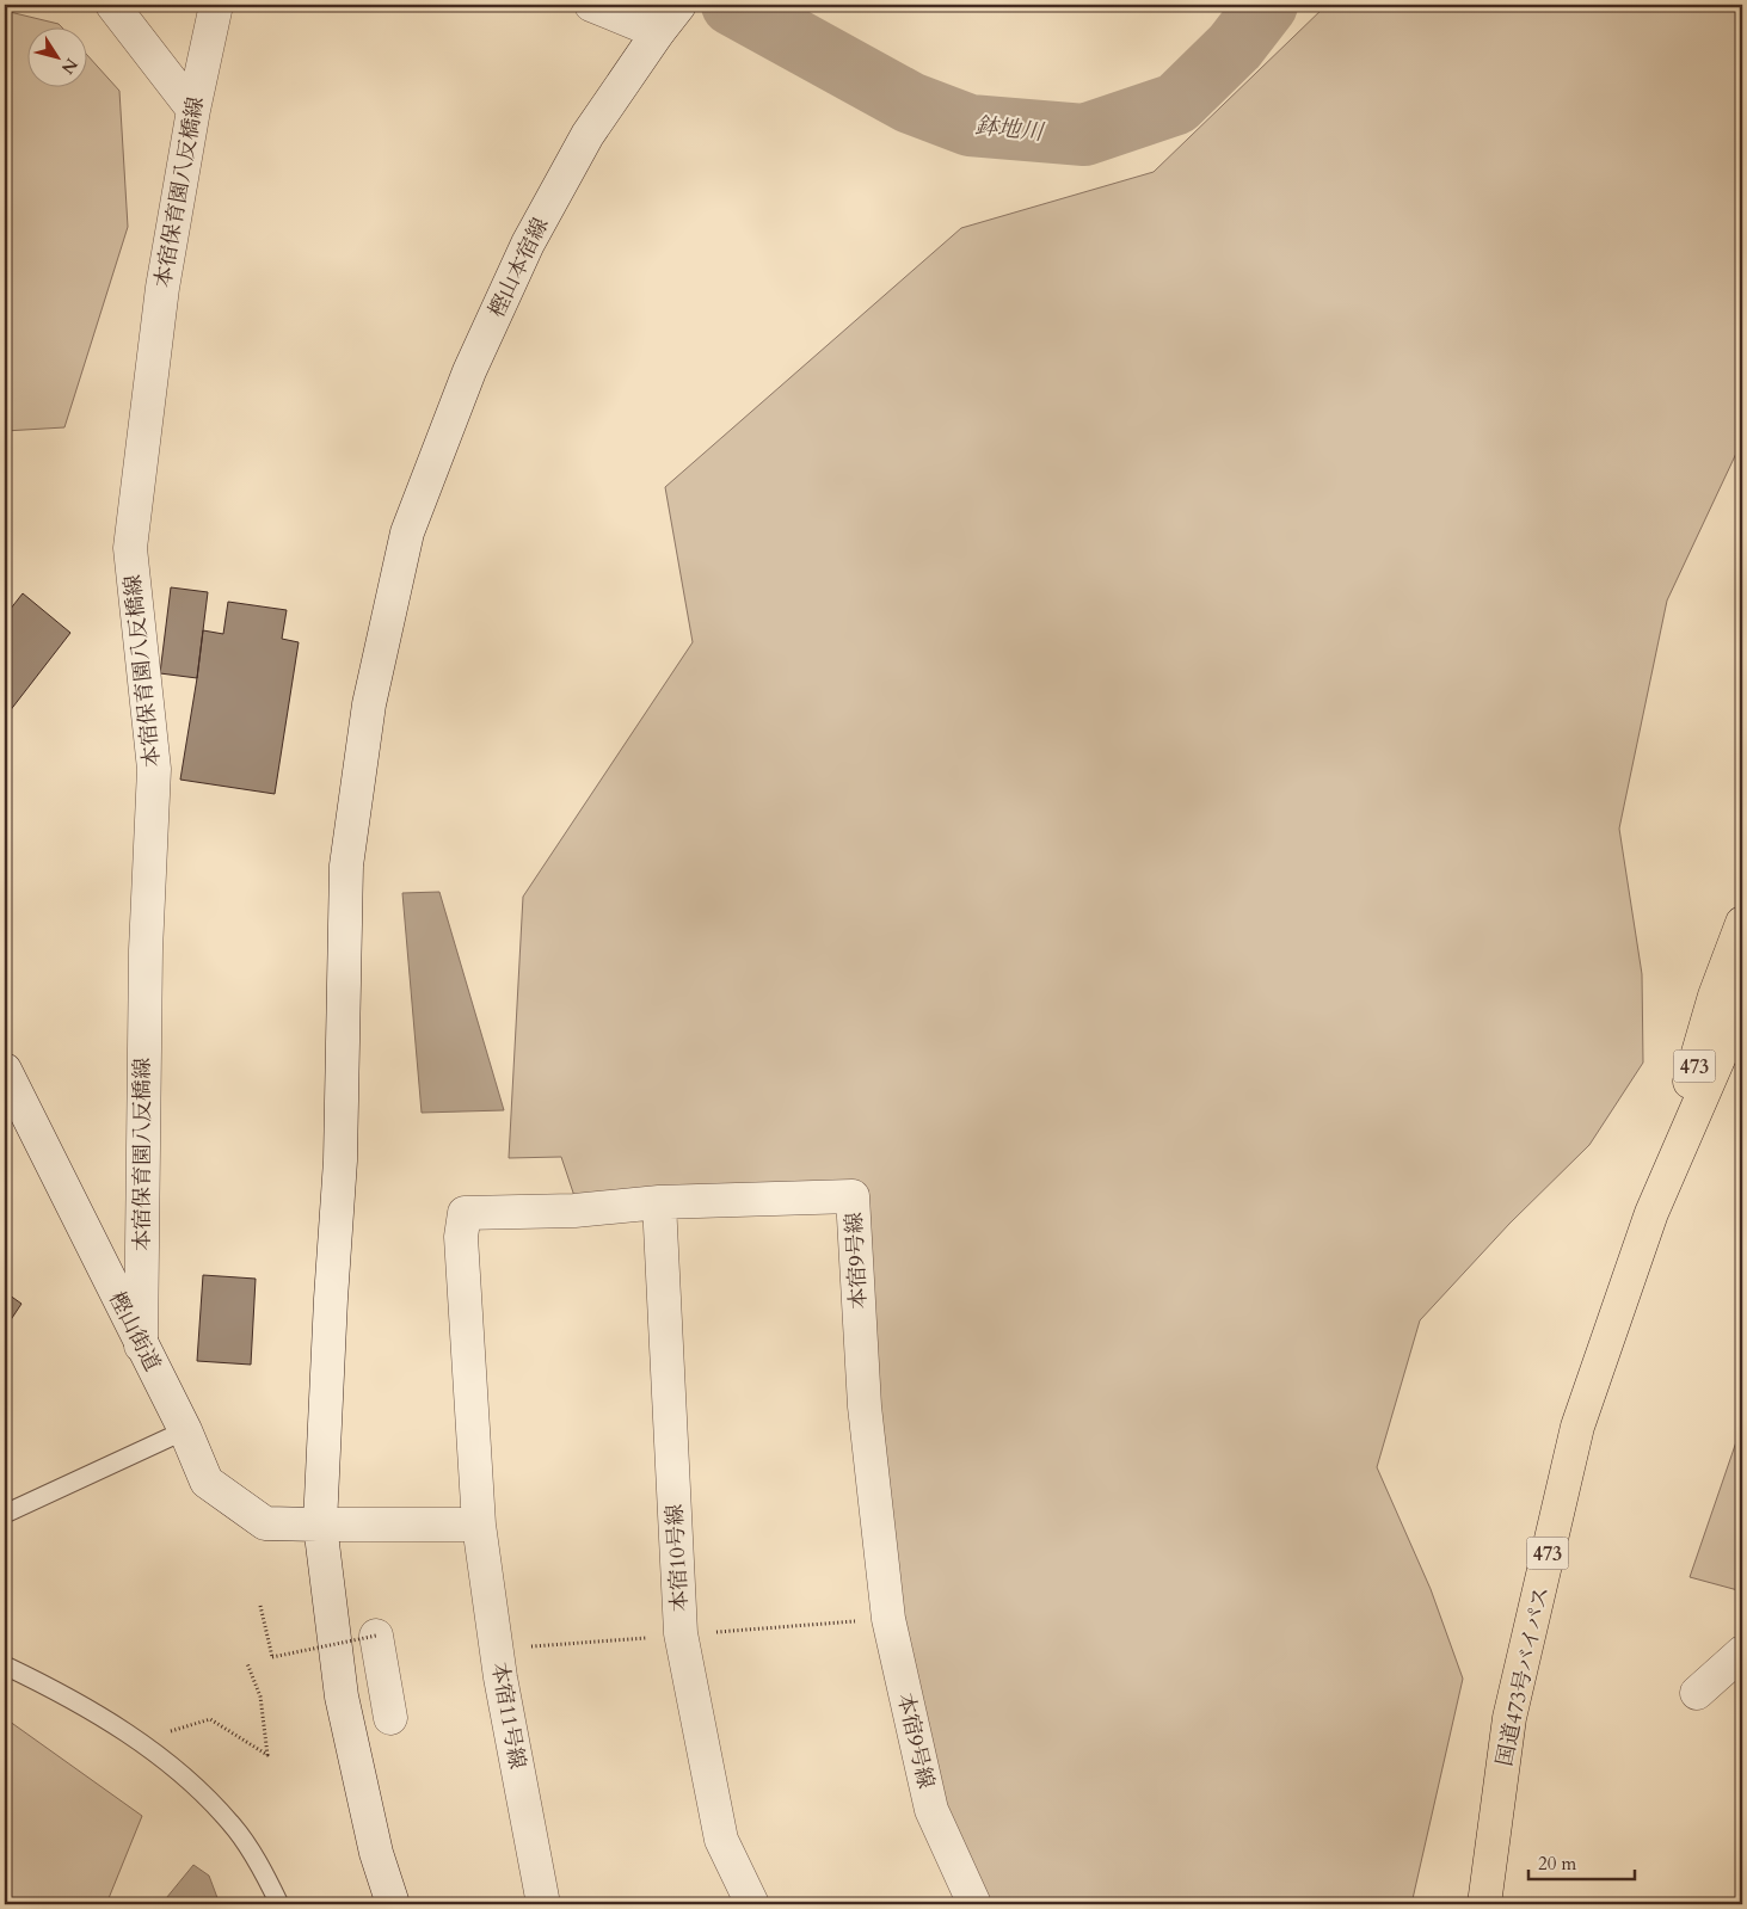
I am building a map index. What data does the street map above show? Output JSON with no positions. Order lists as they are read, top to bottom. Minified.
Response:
{"streets":{"highway":["473","国道473号バイパス"],"street":["本宿保育園八反橋線","樫山本宿線","本宿9号線","樫山街道","本宿10号線","本宿11号線"]},"crossings":[["本宿保育園八反橋線","樫山街道"],["樫山本宿線","樫山街道"],["本宿9号線","樫山街道"],["本宿9号線","本宿10号線"],["本宿9号線","本宿11号線"],["樫山街道","本宿11号線"]],"water":["鉢地川"],"scale_bar":"20 m","north":"bottom right"}
